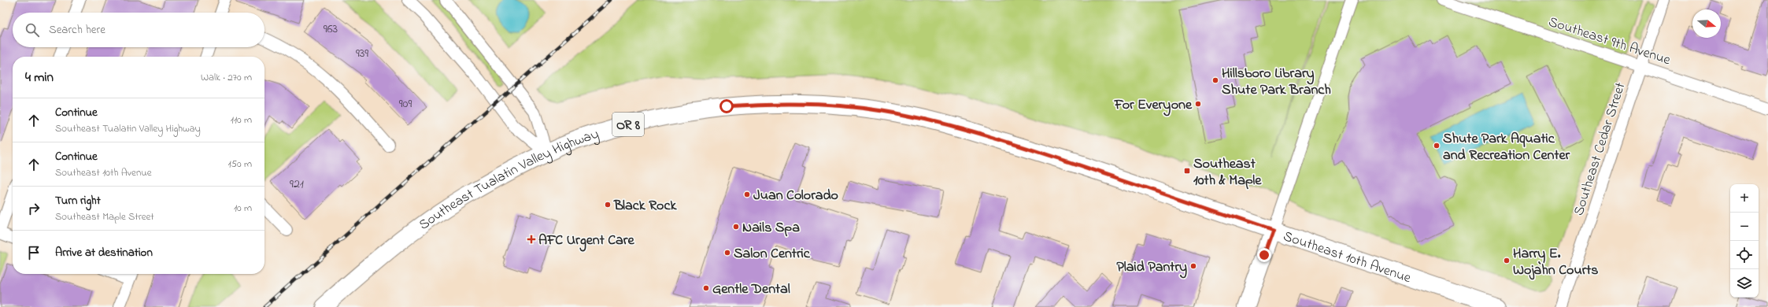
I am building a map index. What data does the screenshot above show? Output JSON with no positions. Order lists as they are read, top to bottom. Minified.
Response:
{"streets":{"main road":["OR 8","Southeast Tualatin Valley Highway","Southeast 10th Avenue"],"street":["Southeast 9th Avenue","Southeast Cedar Street"]},"crossings":[["Southeast 9th Avenue","Southeast Cedar Street"],["Southeast Tualatin Valley Highway","Southeast 10th Avenue"]],"places":{"other":["Hillsboro Library Shute Park Branch","For Everyone","Shute Park Aquatic and Recreation Center","Juan Colorado","Black Rock","Nails Spa","Salon Centric","Harry E. Wojahn Courts","Plaid Pantry","Gentle Dental"],"transit":["Southeast 10th & Maple"],"health":["AFC Urgent Care"]},"house_numbers":["963","939","909","921"],"north":"right","page":{"search":"Search here","heading":["4 min","Walk · 270 m"],"list":[["Continue","Southeast Tualatin Valley Highway","110 m"],["Continue","Southeast 10th Avenue","150 m"],["Turn right","Southeast Maple Street","10 m"],"Arrive at destination"],"map_buttons":["+","−"]}}
